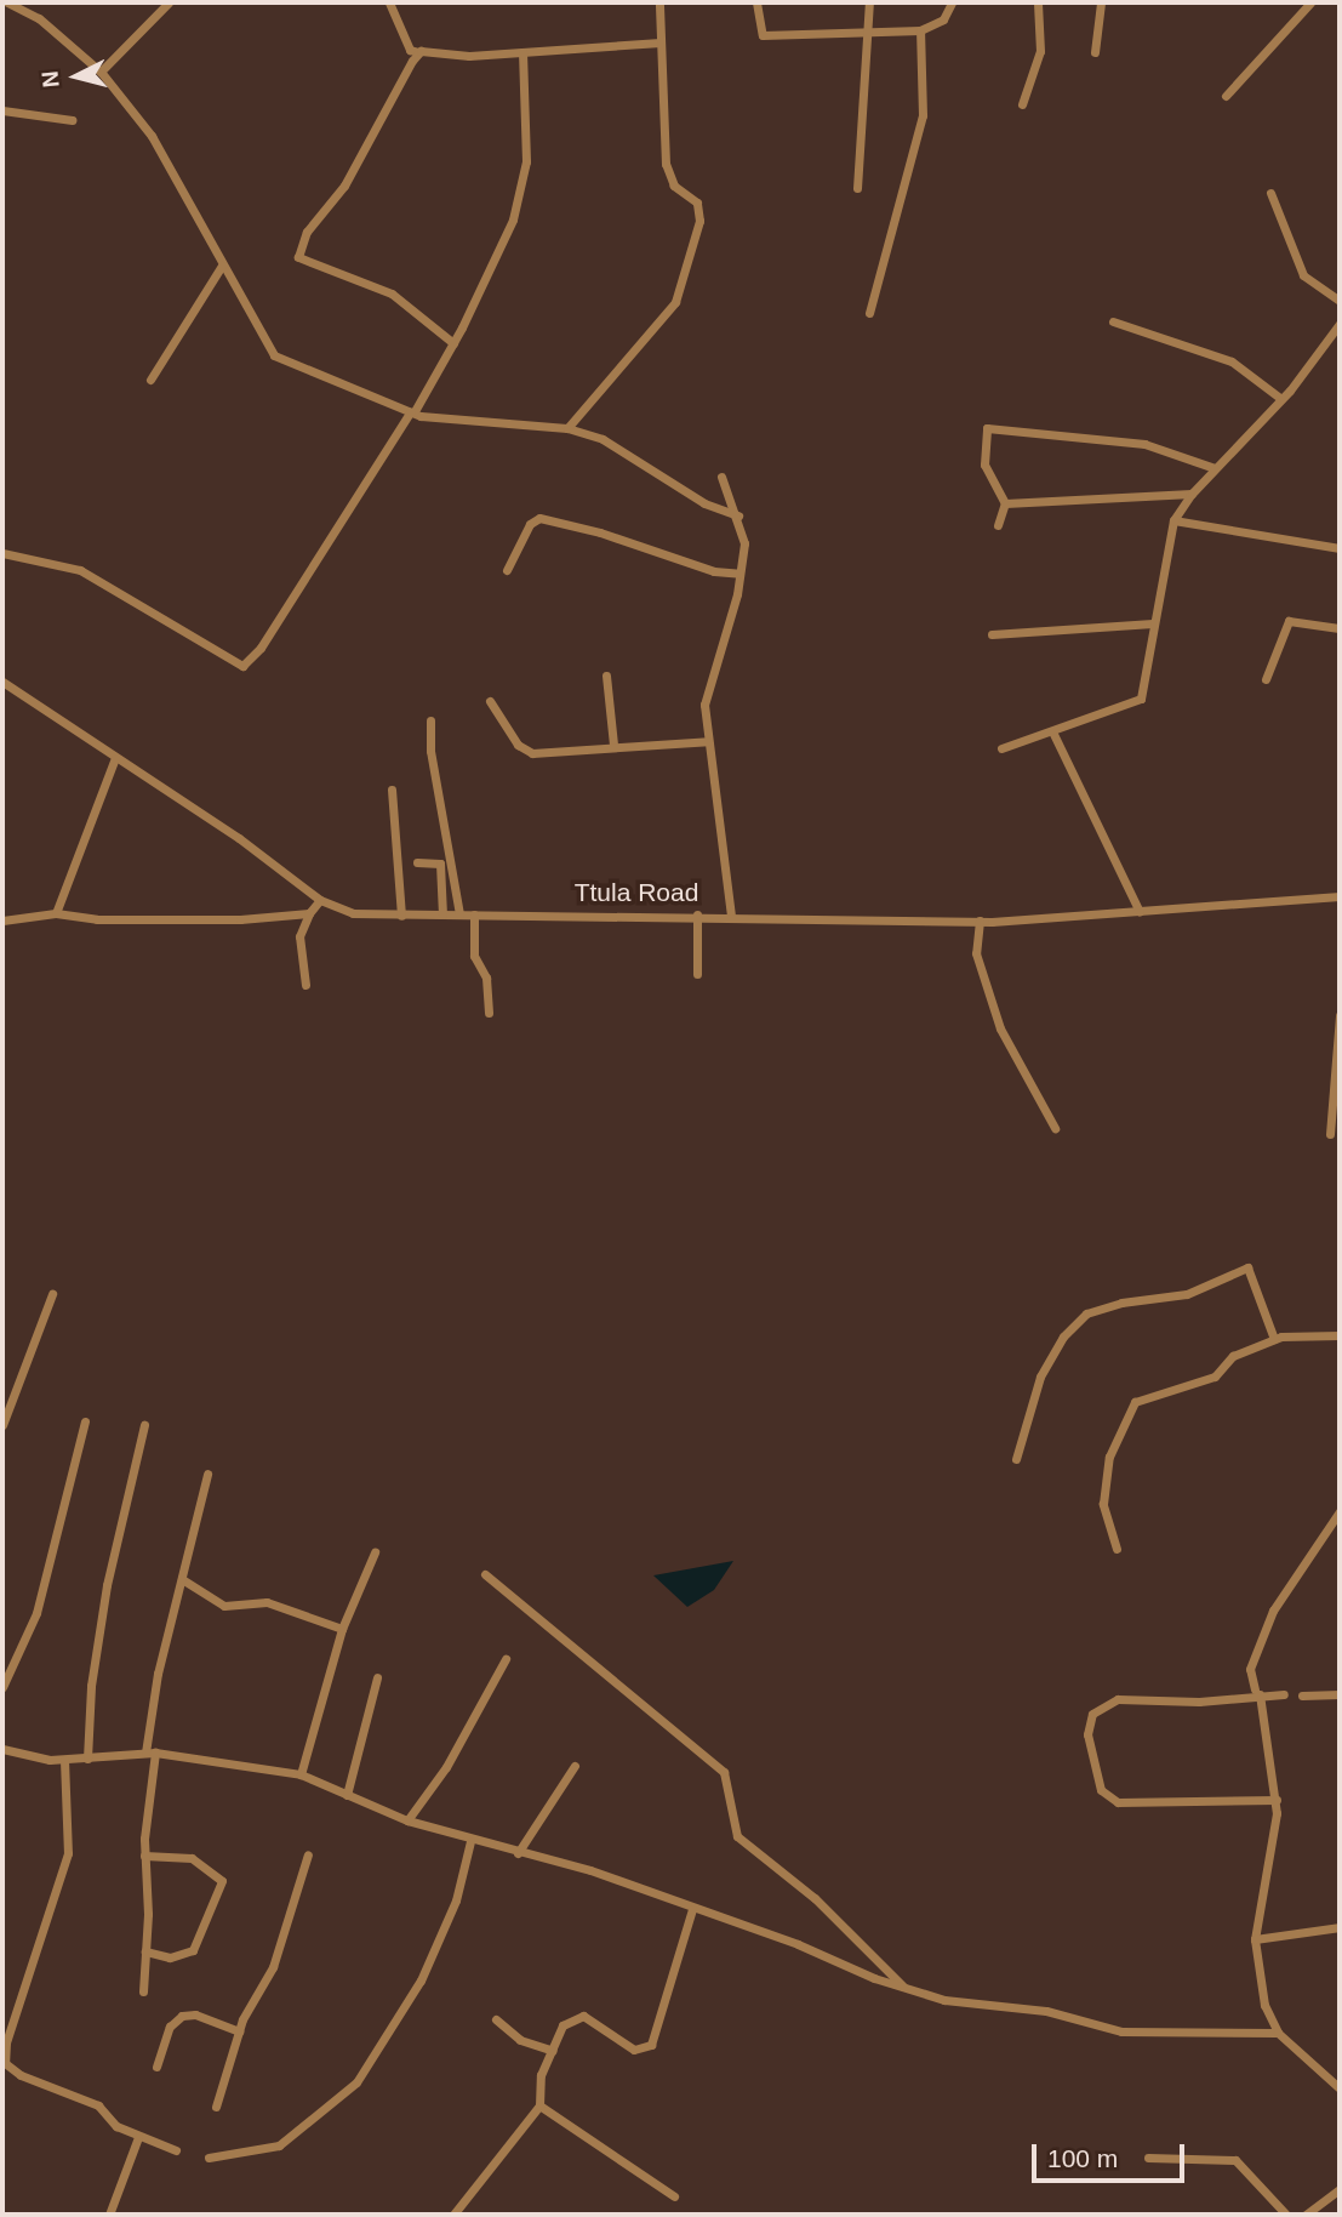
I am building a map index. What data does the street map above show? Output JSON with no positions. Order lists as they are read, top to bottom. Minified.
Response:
{"streets":{"street":["Ttula Road"]},"scale_bar":"100 m","north":"left"}
